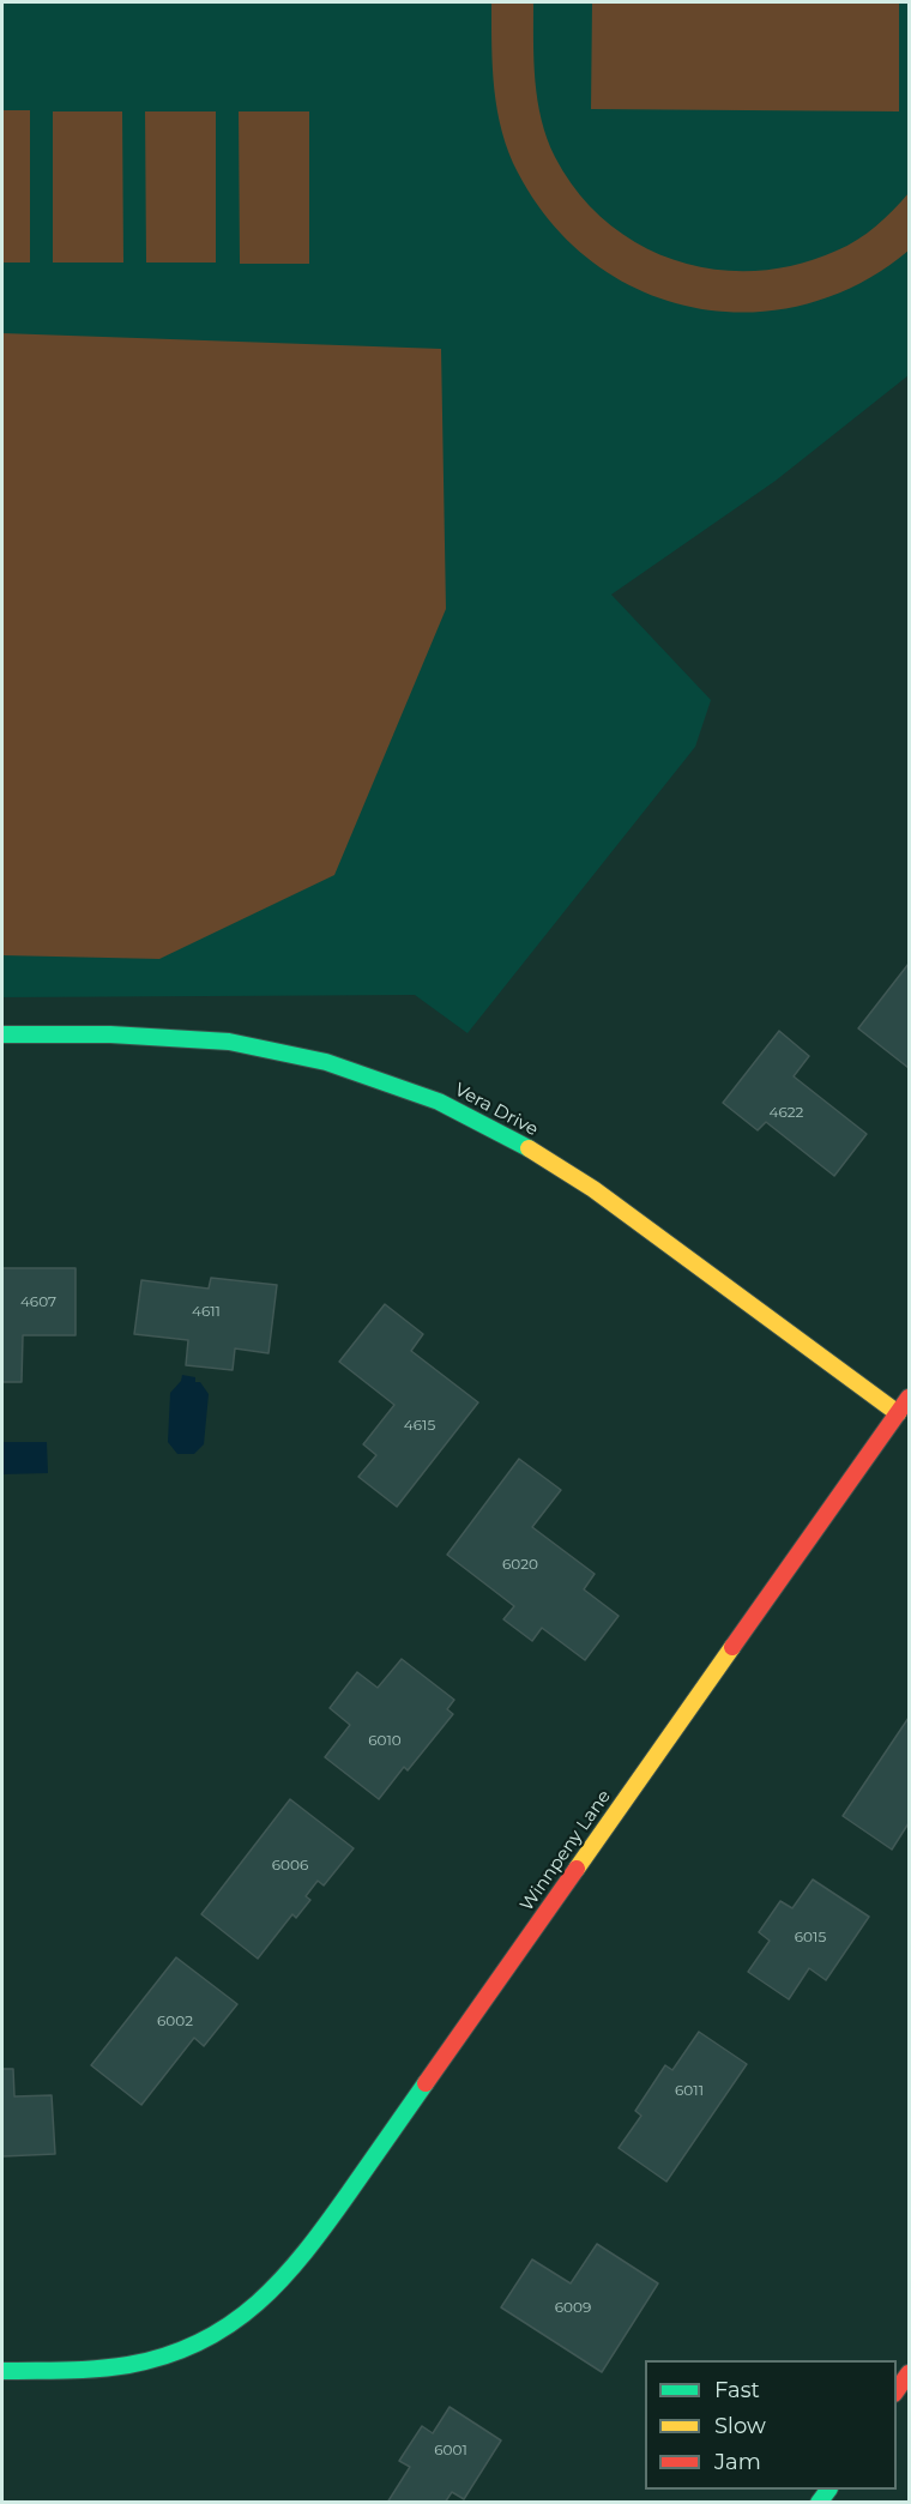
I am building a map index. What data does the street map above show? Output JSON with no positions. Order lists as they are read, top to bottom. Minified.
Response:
{"streets":{"street":["Vera Drive","Winnpeny Lane"]},"crossings":[["Vera Drive","Winnpeny Lane"]],"house_numbers":["4622","4607","4611","4615","6020","6010","6006","6015","6002","6011","6009","6001"],"legend":["Fast","Slow","Jam"]}
